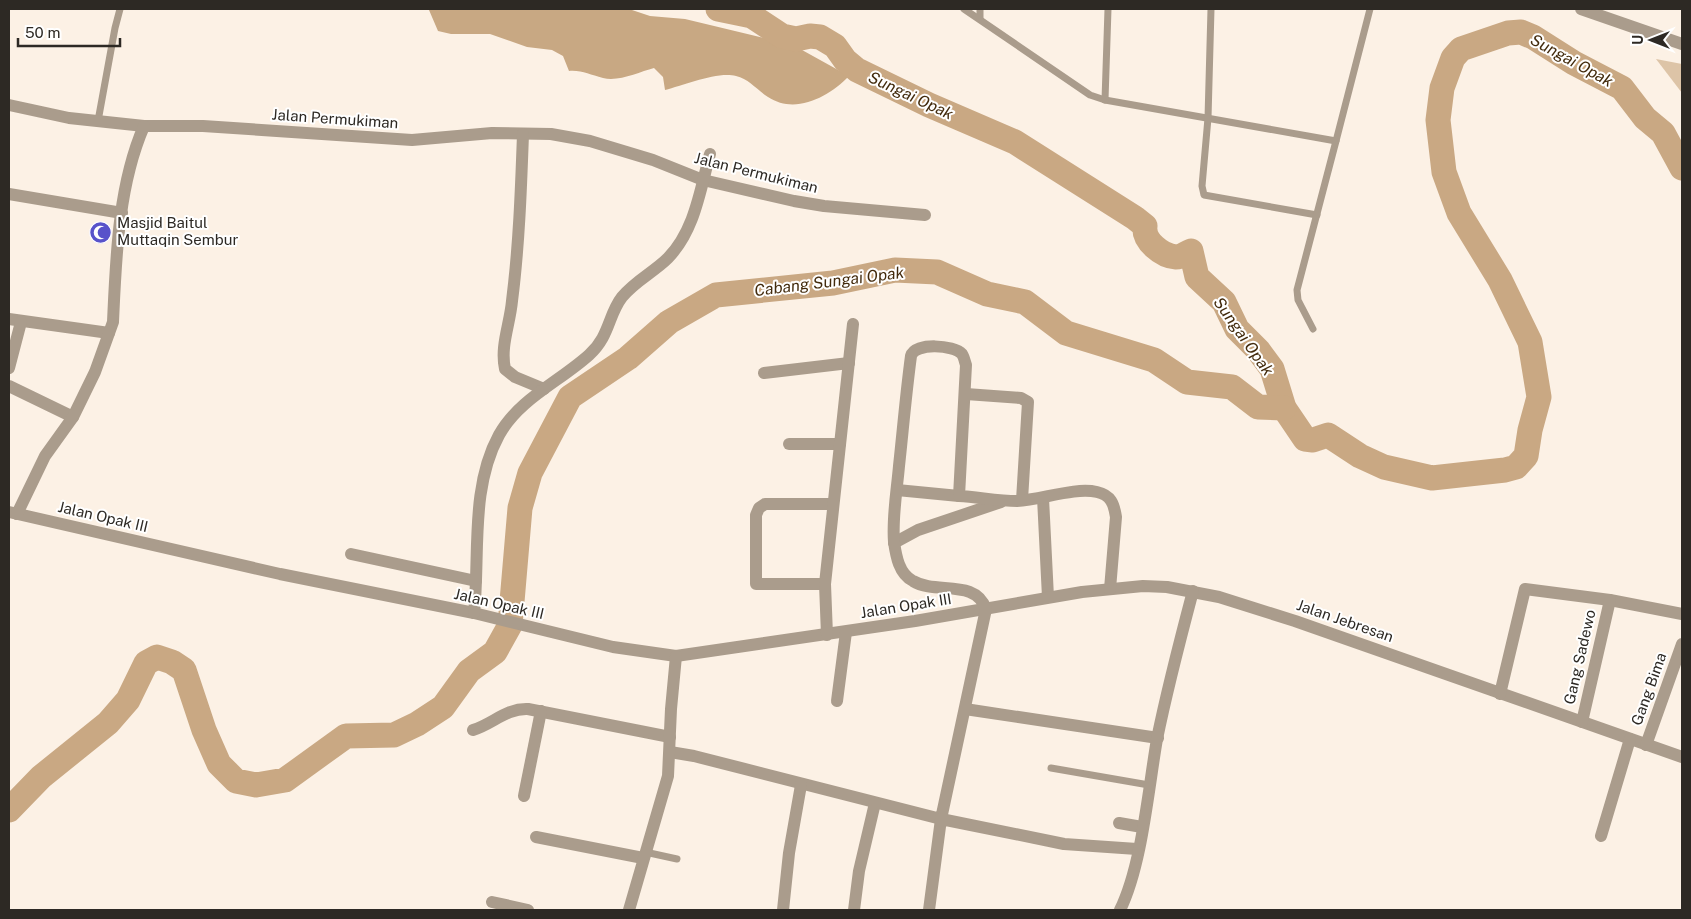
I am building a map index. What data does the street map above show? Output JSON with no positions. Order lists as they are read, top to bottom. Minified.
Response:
{"streets":{"street":["Jalan Permukiman","Jalan Opak III","Jalan Jebresan","Gang Sadewo","Gang Bima"]},"crossings":[["Jalan Opak III","Jalan Jebresan"],["Jalan Jebresan","Gang Sadewo"],["Jalan Jebresan","Gang Bima"]],"water":["Sungai Opak","Cabang Sungai Opak"],"places":{"mosque":["Masjid Baitul Muttaqin Sembur"]},"scale_bar":"50 m","north":"left"}
